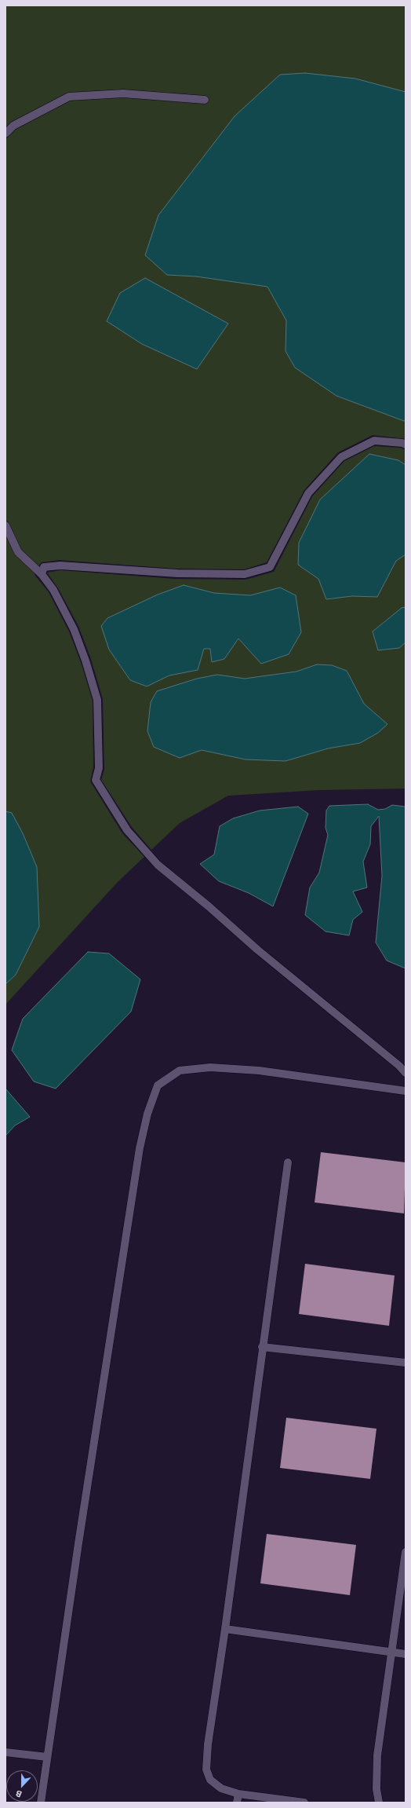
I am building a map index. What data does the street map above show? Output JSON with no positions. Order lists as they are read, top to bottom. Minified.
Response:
{"north":"bottom"}
